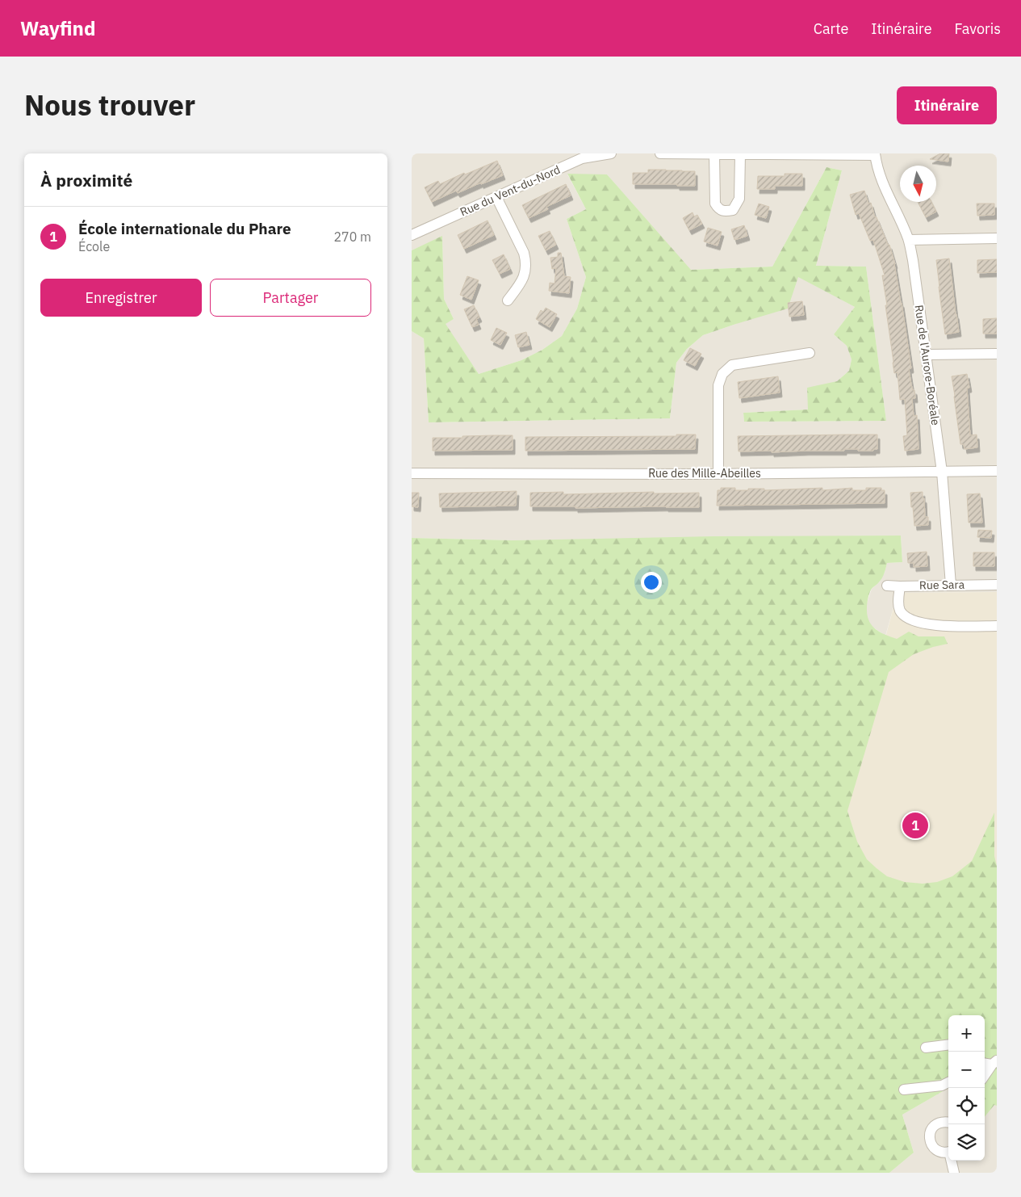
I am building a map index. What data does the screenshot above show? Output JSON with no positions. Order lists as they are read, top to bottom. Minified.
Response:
{"streets":{"street":["Rue du Vent-du-Nord","Rue de l'Aurore-Boréale","Rue des Mille-Abeilles","Rue Sara"]},"crossings":[["Rue de l'Aurore-Boréale","Rue des Mille-Abeilles"],["Rue de l'Aurore-Boréale","Rue Sara"]],"north":"bottom","page":{"header":"Wayfind","nav":["Carte","Itinéraire","Favoris"],"title":"Nous trouver","buttons":["Itinéraire",["Enregistrer","Partager"]],"heading":"À proximité","list":[{"mark":"1","name":"École internationale du Phare","note":"École","value":"270 m"}],"pins":"1","map_buttons":["+","−"]}}
